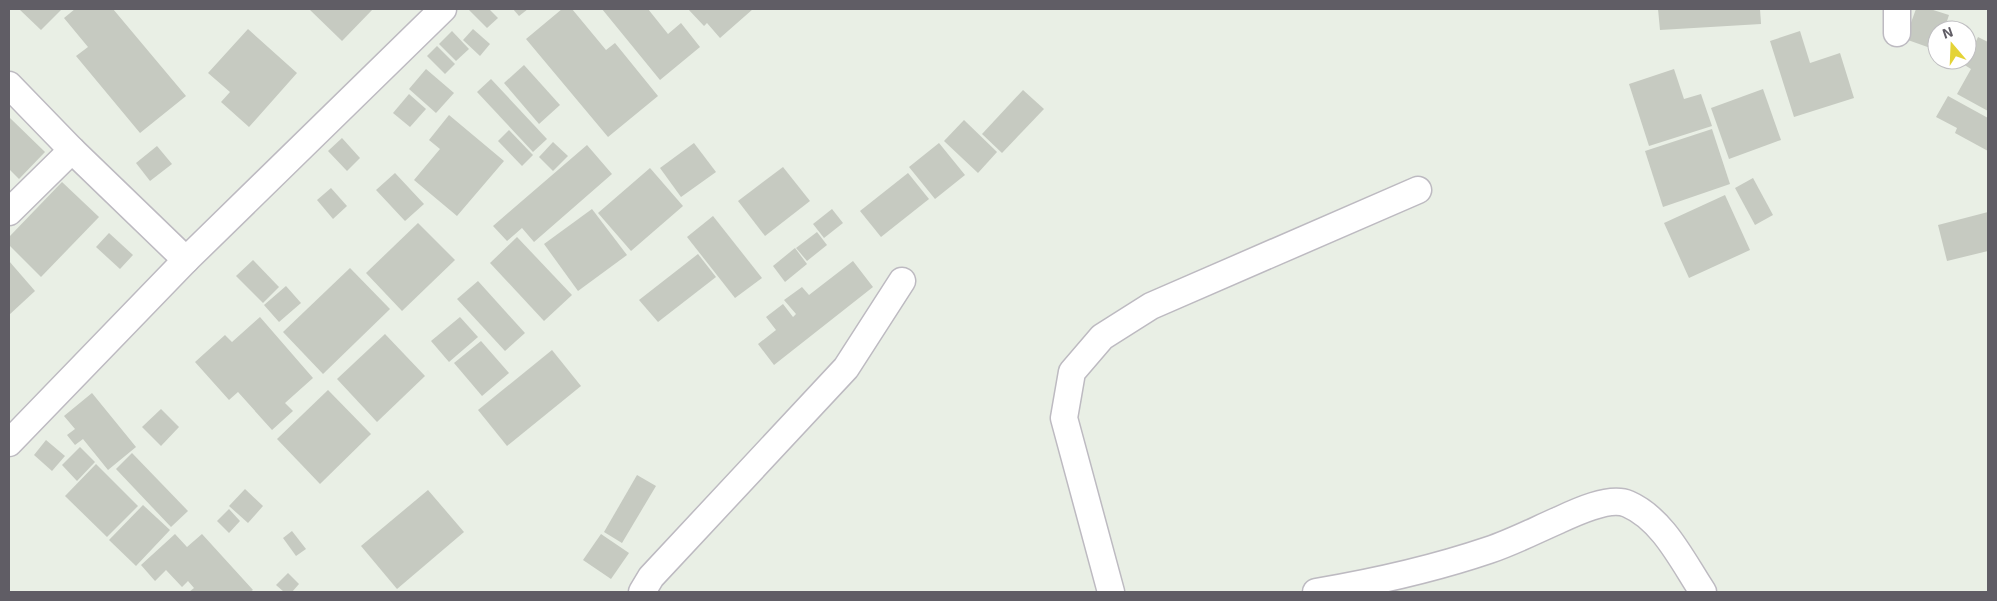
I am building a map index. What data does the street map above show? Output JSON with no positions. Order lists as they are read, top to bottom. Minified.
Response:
{"north":"top"}
